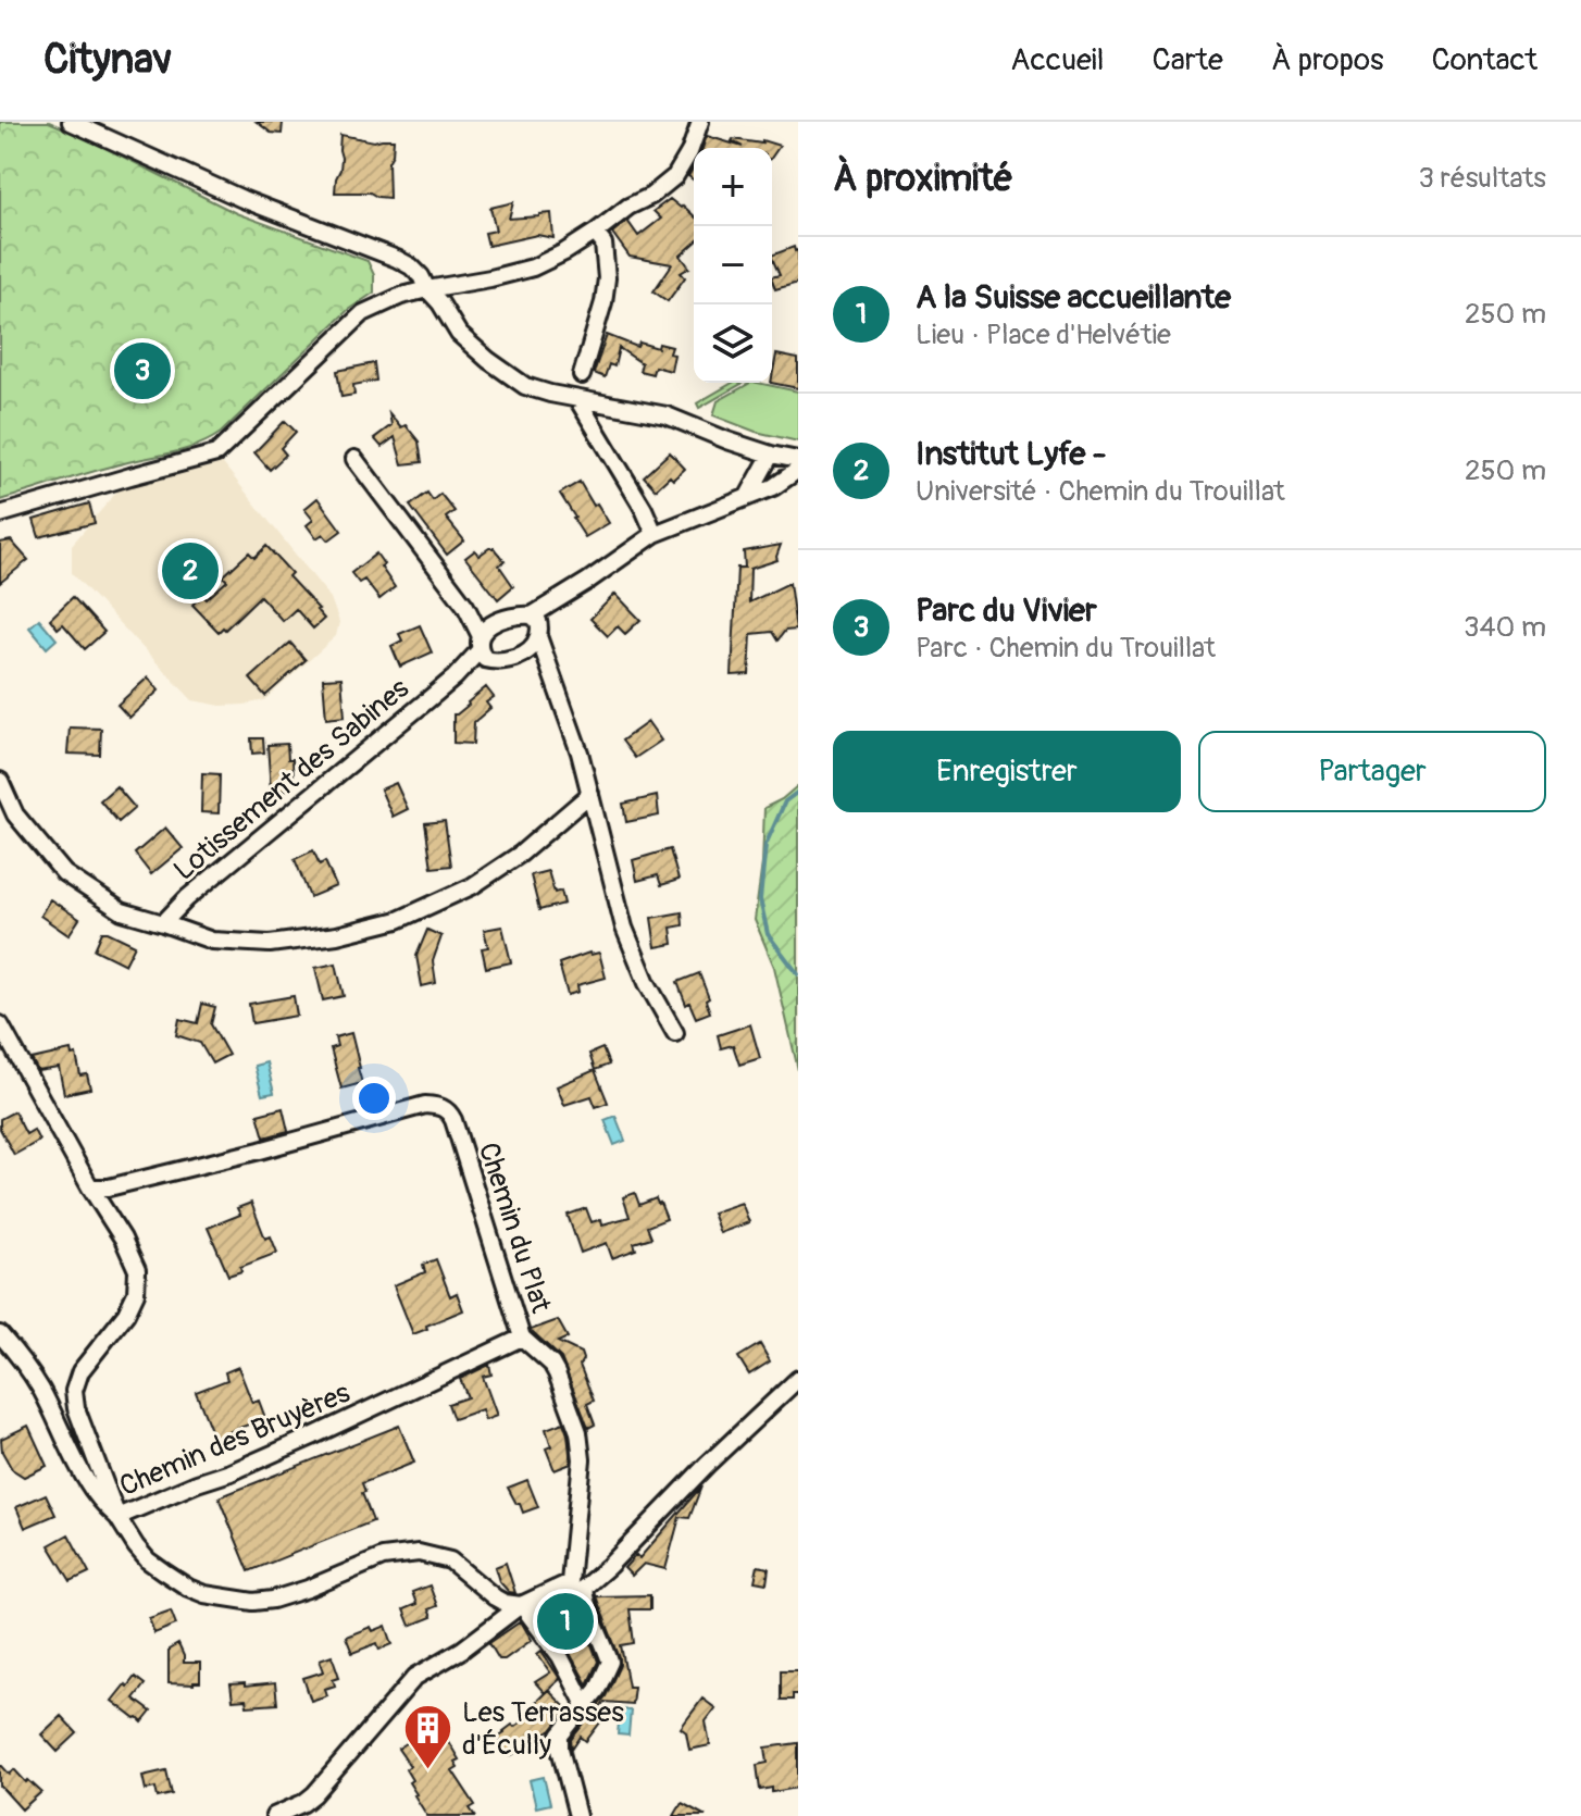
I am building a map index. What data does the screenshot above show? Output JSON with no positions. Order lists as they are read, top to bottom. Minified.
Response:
{"streets":{"street":["Lotissement des Sabines","Chemin du Plat","Chemin des Bruyères"]},"crossings":[["Chemin du Plat","Chemin des Bruyères"]],"places":{"building":["Les Terrasses d'Écully"]},"page":{"header":"Citynav","nav":["Accueil","Carte","À propos","Contact"],"heading":["À proximité","3 résultats"],"map_buttons":["+","−"],"list":[{"mark":"1","name":"A la Suisse accueillante","note":"Lieu · Place d'Helvétie","value":"250 m"},{"mark":"2","name":"Institut Lyfe -","note":"Université · Chemin du Trouillat","value":"250 m"},{"mark":"3","name":"Parc du Vivier","note":"Parc · Chemin du Trouillat","value":"340 m"}],"pins":["3","2","1"],"buttons":["Enregistrer","Partager"]}}
